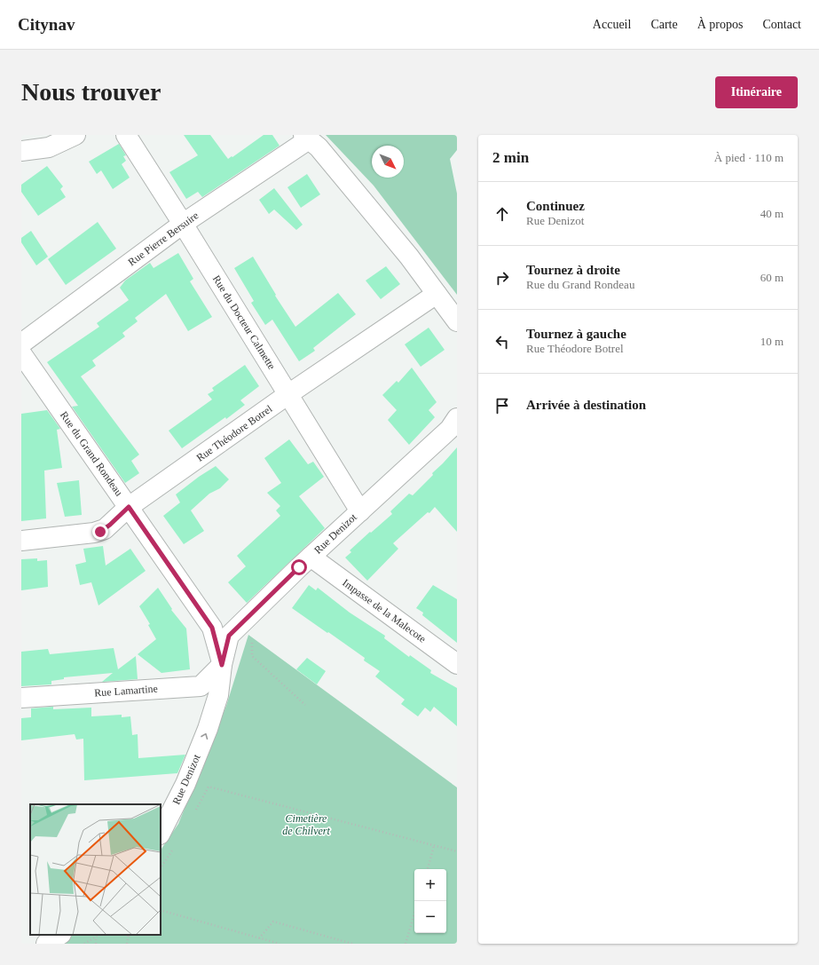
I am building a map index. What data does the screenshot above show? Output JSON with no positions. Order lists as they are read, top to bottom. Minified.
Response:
{"streets":{"street":["Rue Pierre Bersuire","Rue du Docteur Calmette","Rue Théodore Botrel","Rue du Grand Rondeau","Rue Denizot","Impasse de la Malecote","Rue Lamartine"]},"crossings":[["Rue Pierre Bersuire","Rue du Docteur Calmette"],["Rue du Docteur Calmette","Rue Théodore Botrel"],["Rue du Docteur Calmette","Rue Denizot"],["Rue Théodore Botrel","Rue du Grand Rondeau"],["Rue du Grand Rondeau","Rue Denizot"],["Rue du Grand Rondeau","Rue Lamartine"],["Rue Denizot","Impasse de la Malecote"],["Rue Denizot","Rue Lamartine"]],"parks":["Cimetière de Chilvert"],"north":"bottom right","page":{"header":"Citynav","nav":["Accueil","Carte","À propos","Contact"],"buttons":"Itinéraire","title":"Nous trouver","heading":["2 min","À pied · 110 m"],"list":[["Continuez","Rue Denizot","40 m"],["Tournez à droite","Rue du Grand Rondeau","60 m"],["Tournez à gauche","Rue Théodore Botrel","10 m"],"Arrivée à destination"],"map_buttons":["+","−"]}}
